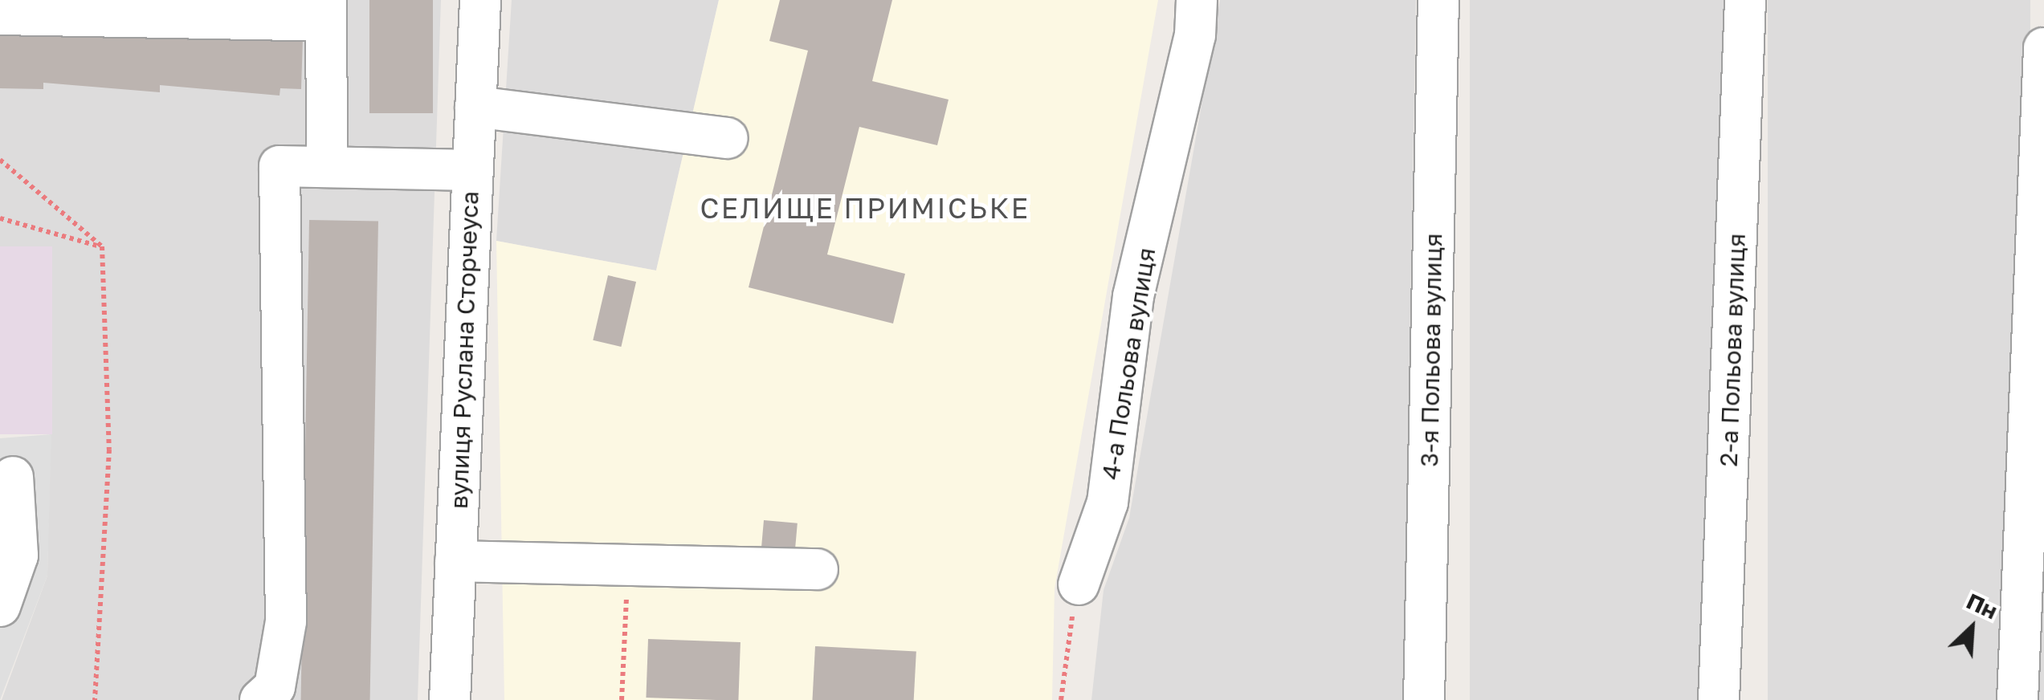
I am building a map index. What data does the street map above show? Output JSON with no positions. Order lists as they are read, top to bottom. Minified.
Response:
{"streets":{"street":["вулиця Руслана Сторчеуса","3-я Польова вулиця","2-а Польова вулиця","4-а Польова вулиця"]},"districts":["СЕЛИЩЕ ПРИМІСЬКЕ"],"north":"top right"}
